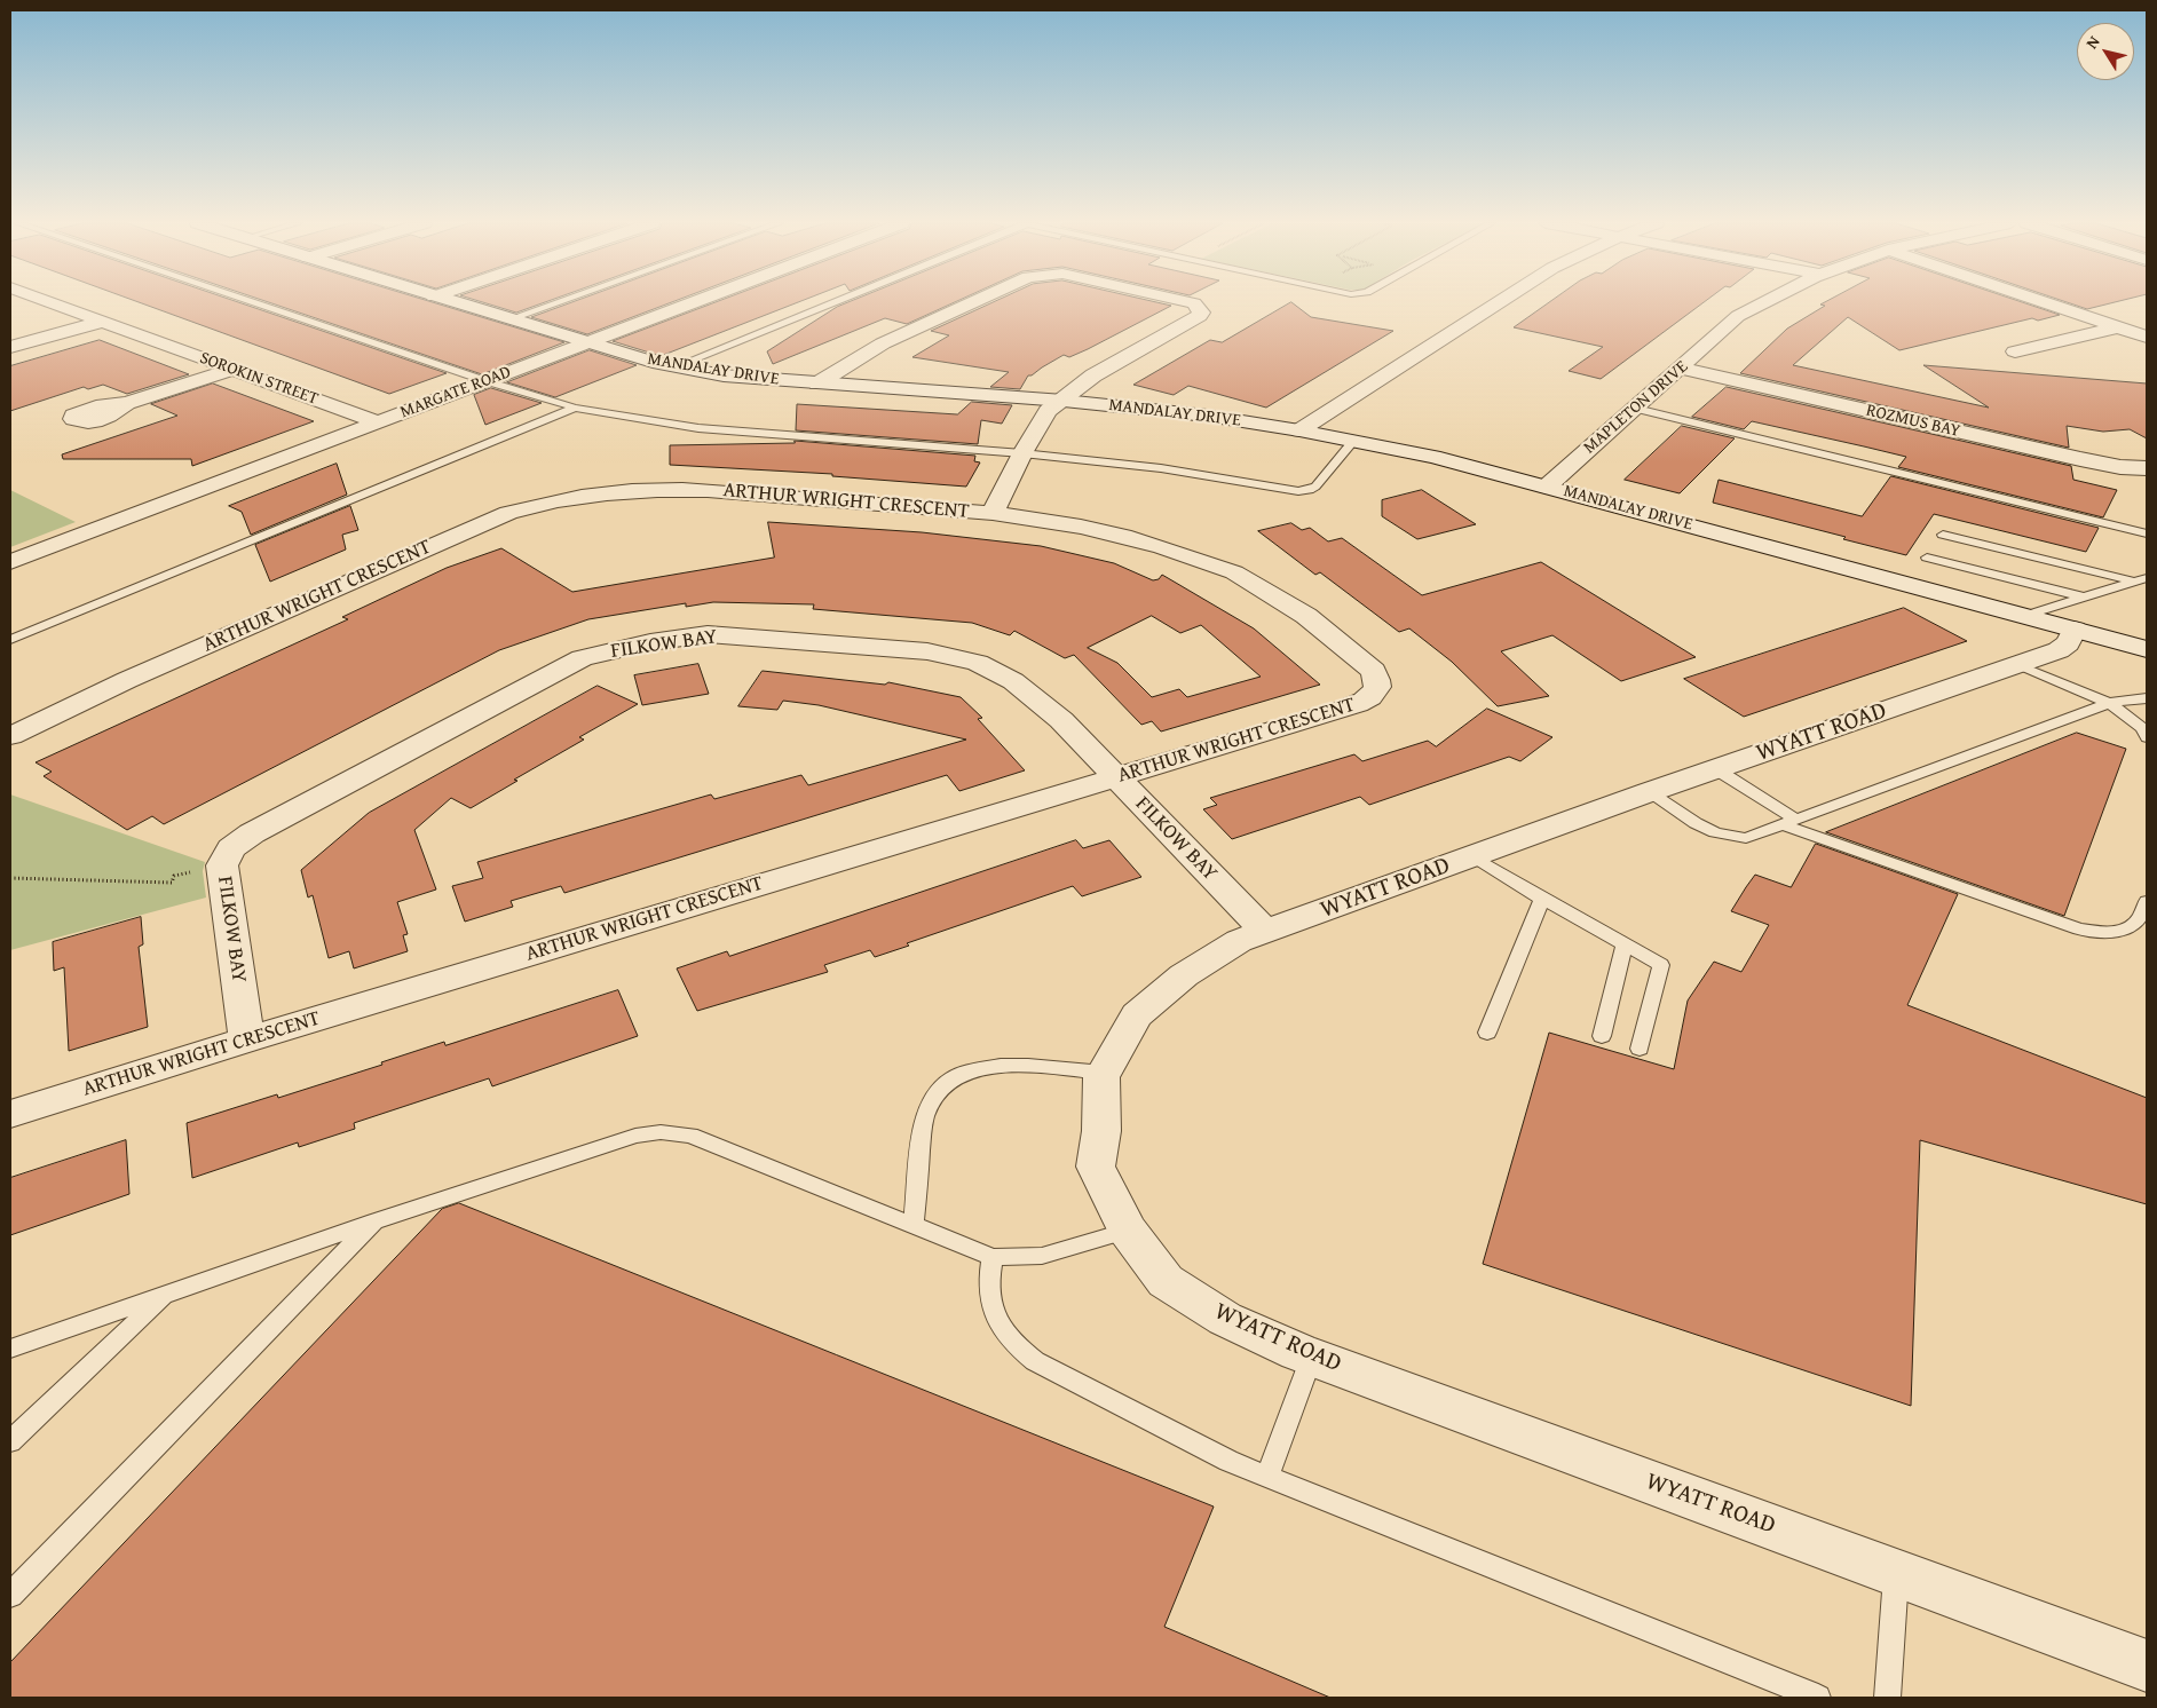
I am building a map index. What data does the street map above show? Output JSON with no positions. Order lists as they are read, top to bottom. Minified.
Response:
{"streets":{"street":["MANDALAY DRIVE","SOROKIN STREET","MARGATE ROAD","MAPLETON DRIVE","ROZMUS BAY","ARTHUR WRIGHT CRESCENT","FILKOW BAY","WYATT ROAD"]},"crossings":[["MANDALAY DRIVE","MARGATE ROAD"],["MANDALAY DRIVE","MAPLETON DRIVE"],["MANDALAY DRIVE","WYATT ROAD"],["SOROKIN STREET","MARGATE ROAD"],["MAPLETON DRIVE","ROZMUS BAY"],["ARTHUR WRIGHT CRESCENT","FILKOW BAY"],["FILKOW BAY","WYATT ROAD"]],"north":"top left"}
